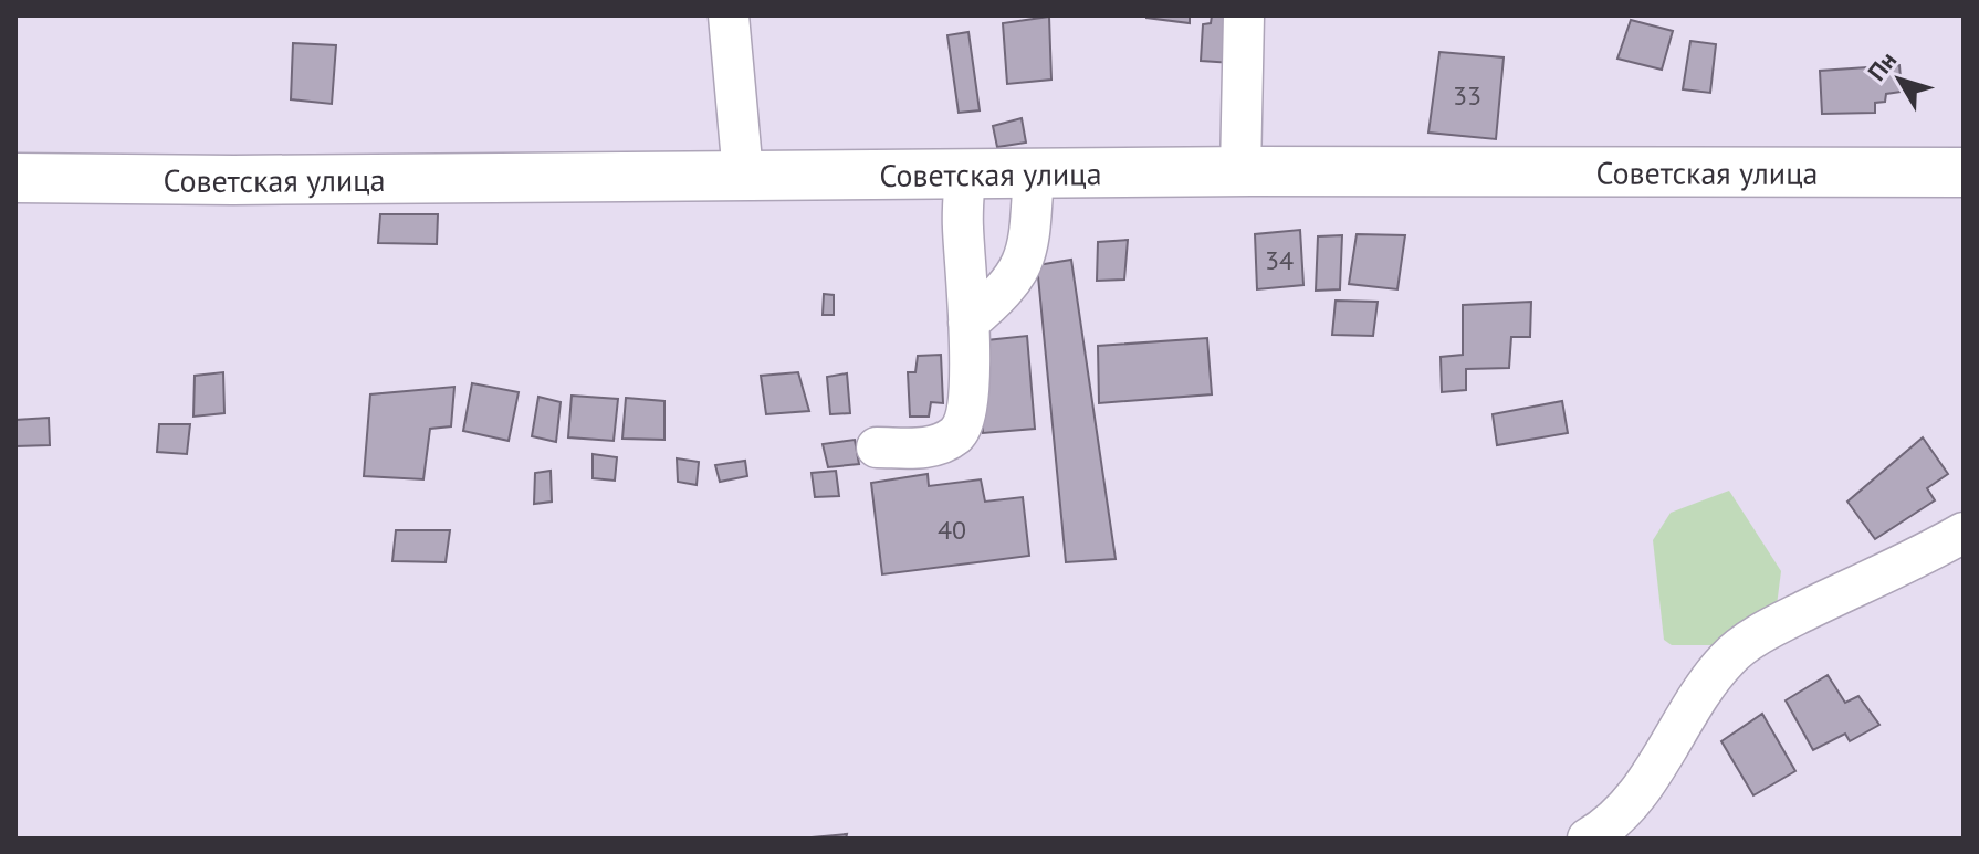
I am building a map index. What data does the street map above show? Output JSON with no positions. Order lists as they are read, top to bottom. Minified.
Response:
{"streets":{"main road":["Советская улица"]},"house_numbers":["33","34","40"],"north":"top left"}
